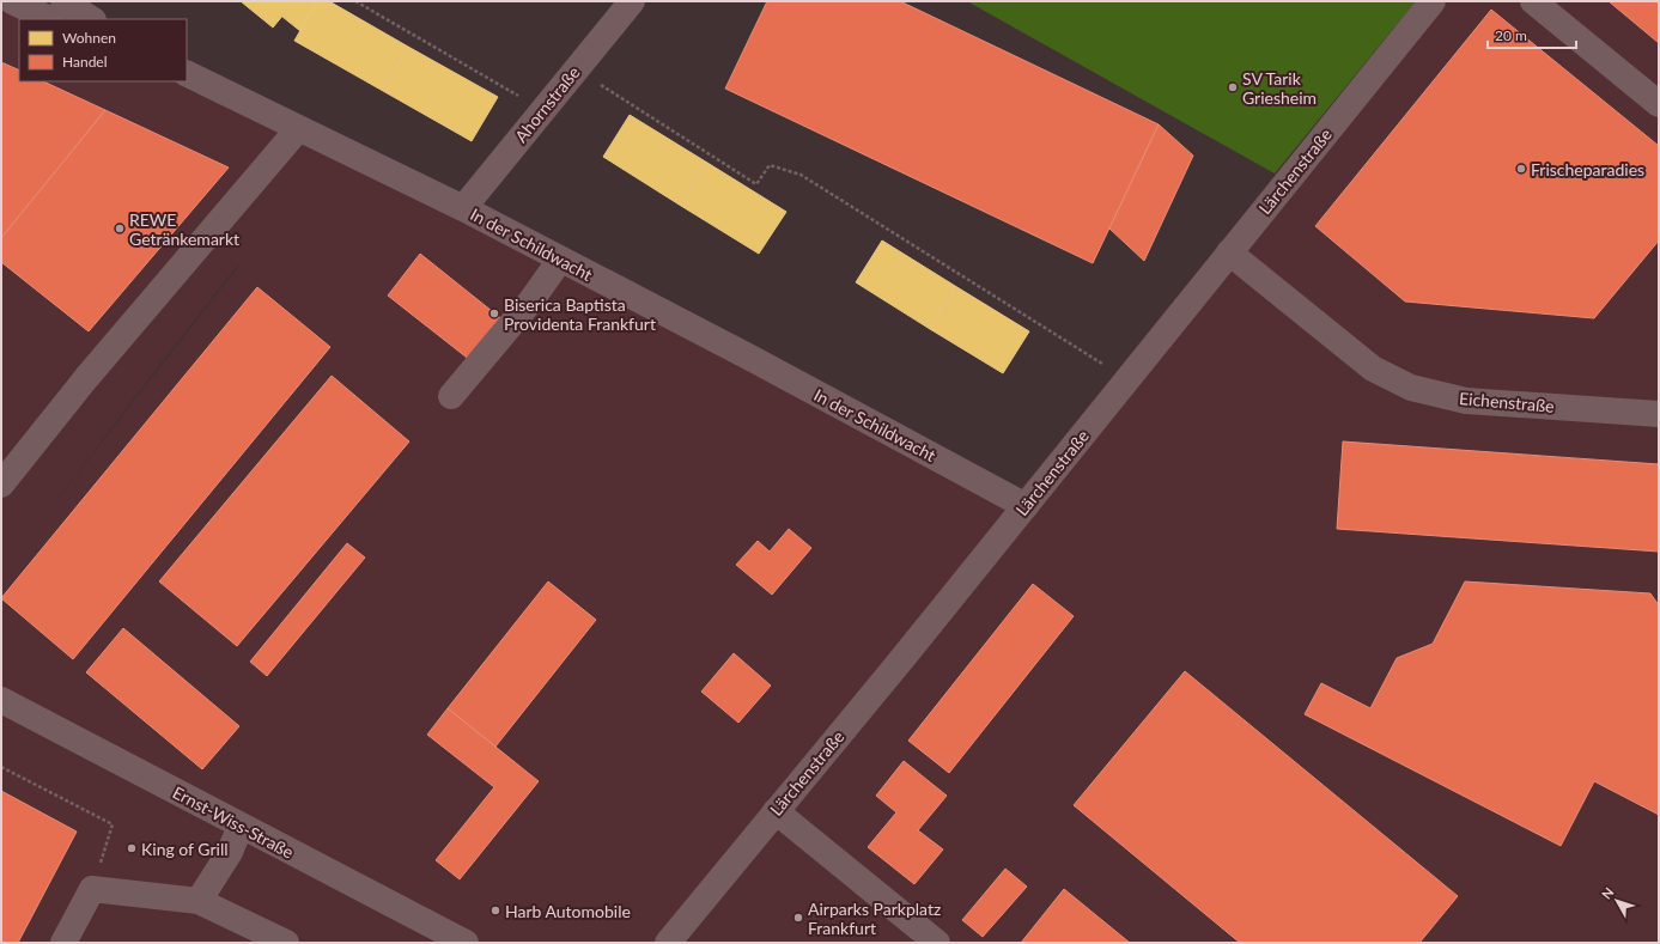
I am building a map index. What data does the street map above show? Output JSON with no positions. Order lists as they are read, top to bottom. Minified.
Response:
{"streets":{"street":["Ahornstraße","Lärchenstraße","In der Schildwacht","Eichenstraße","Ernst-Wiss-Straße"]},"crossings":[["Ahornstraße","In der Schildwacht"],["Lärchenstraße","In der Schildwacht"],["Lärchenstraße","Eichenstraße"]],"places":["SV Tarik Griesheim","Frischeparadies","REWE Getränkemarkt","Biserica Baptista Providenta Frankfurt","King of Grill","Harb Automobile","Airparks Parkplatz Frankfurt"],"legend":["Wohnen","Handel"],"scale_bar":"20 m","north":"top left"}
